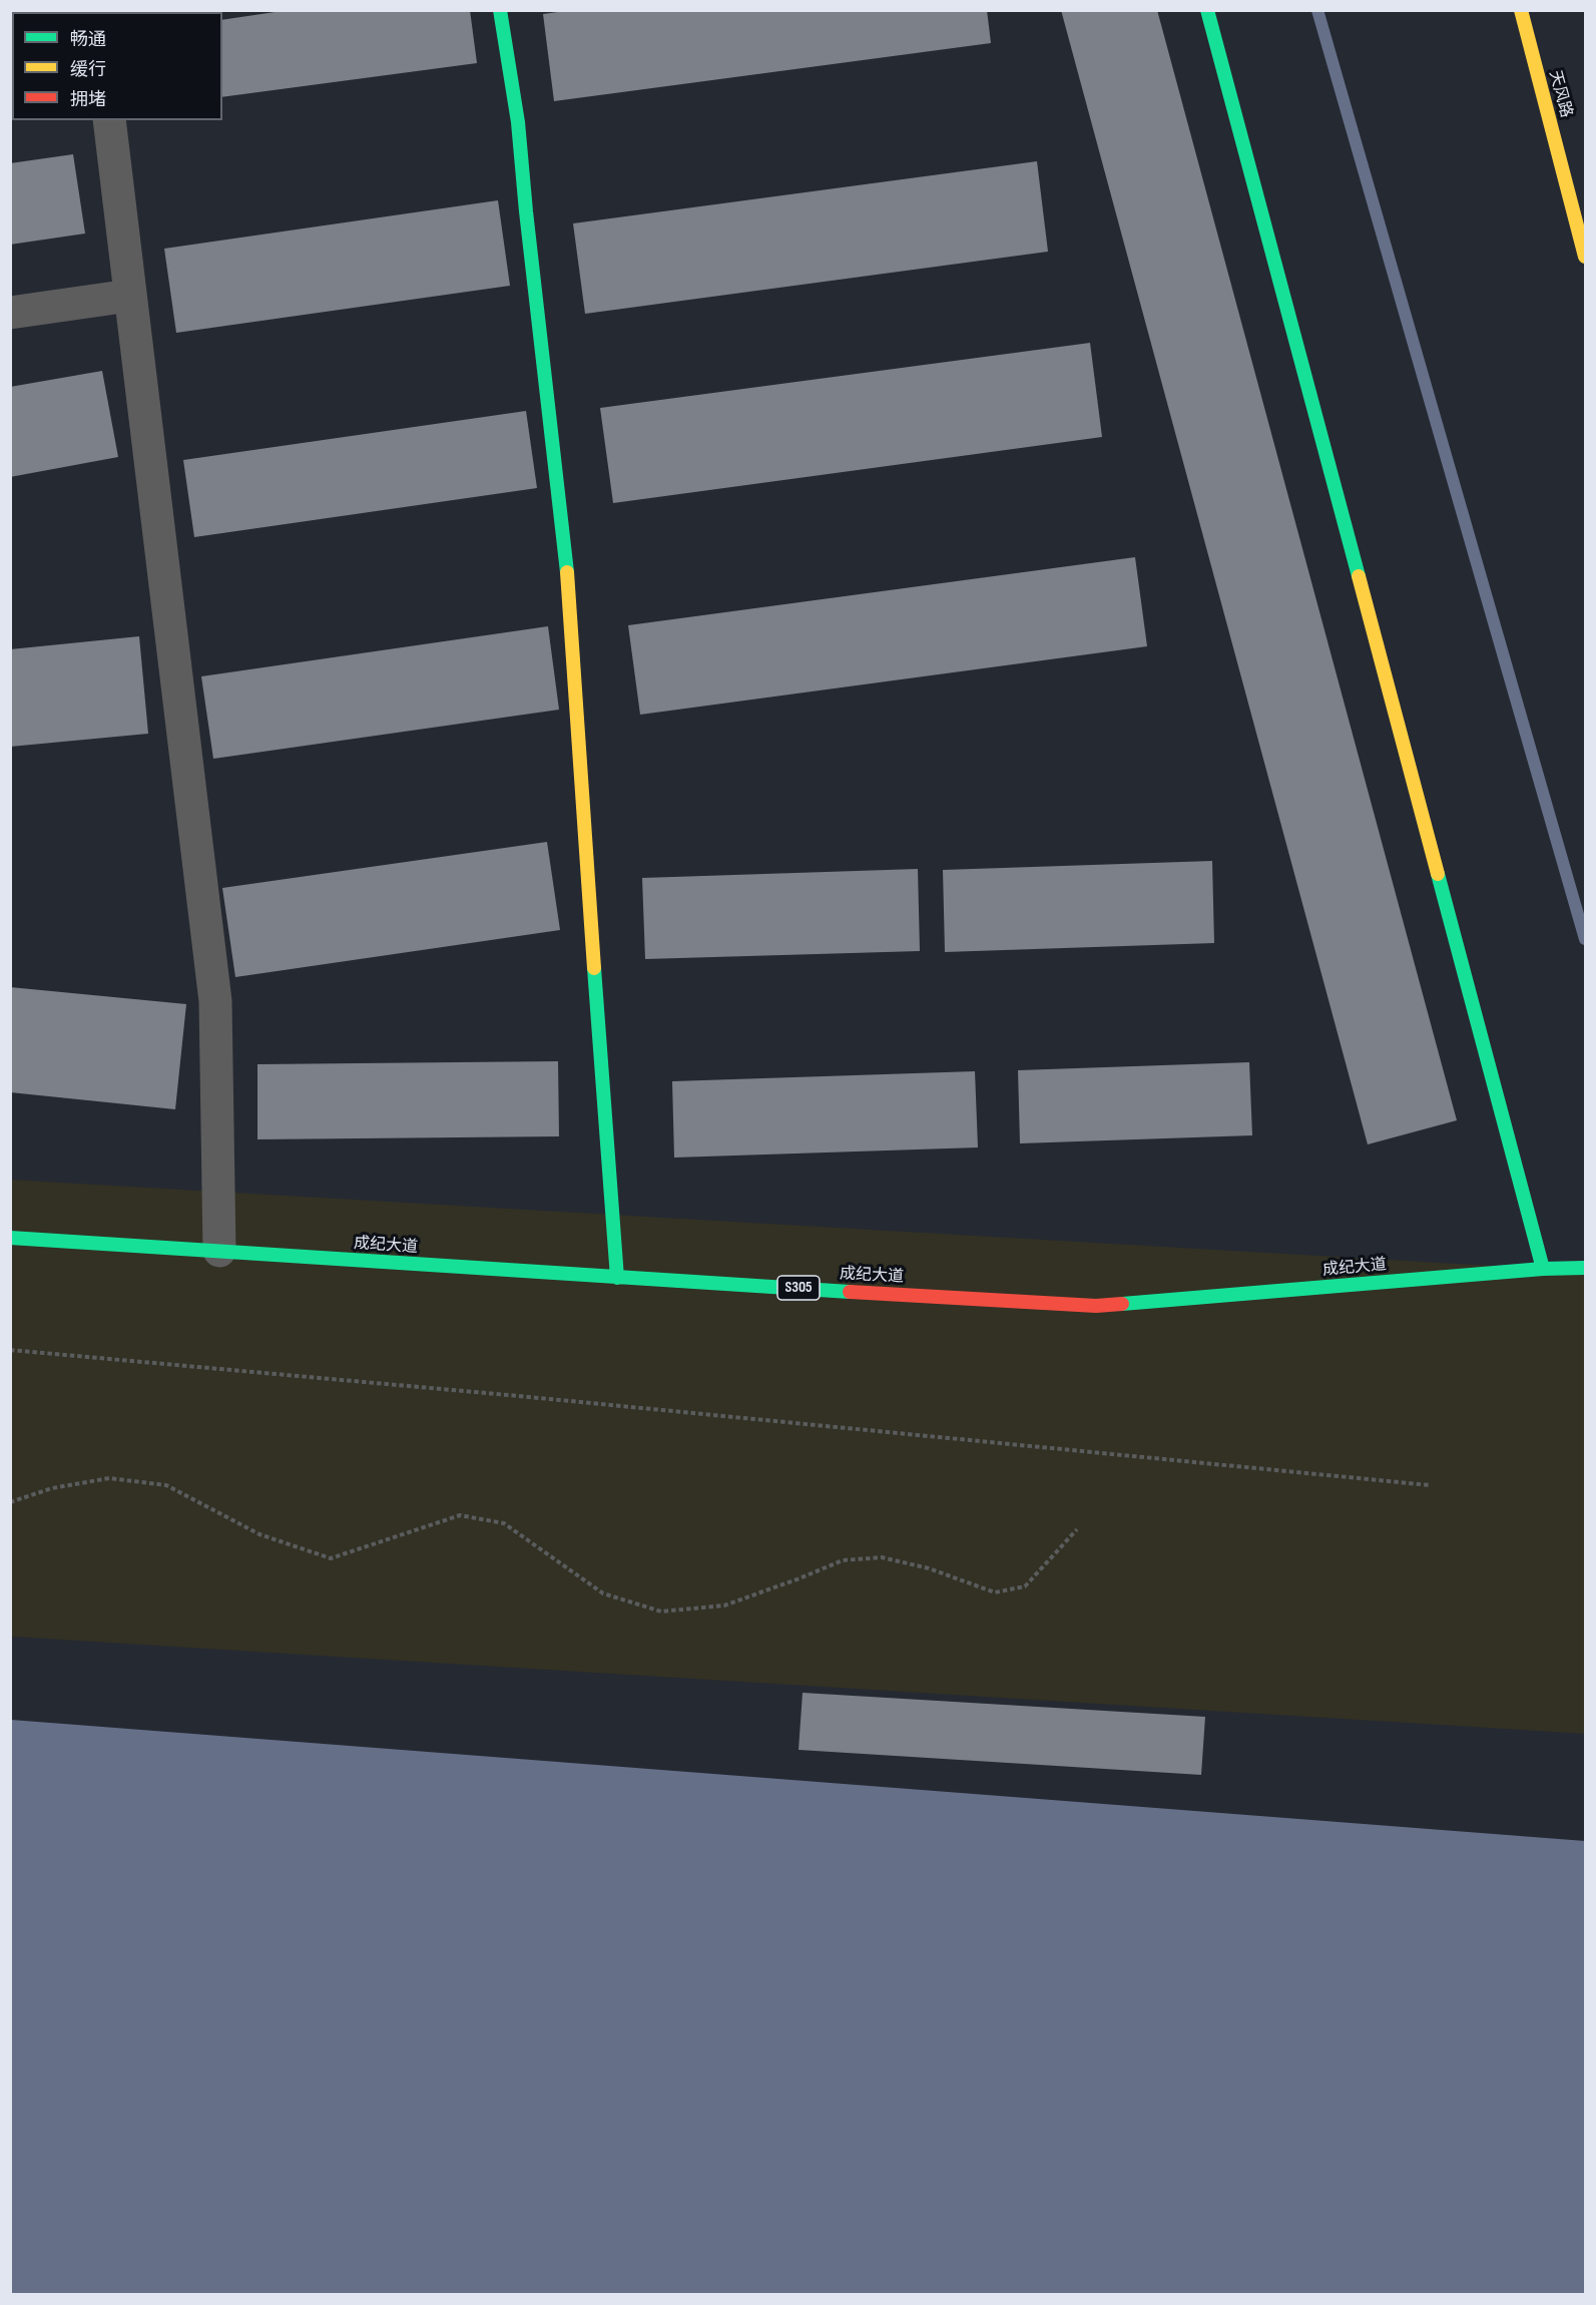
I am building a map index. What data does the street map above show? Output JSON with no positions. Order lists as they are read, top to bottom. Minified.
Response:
{"streets":{"main road":["天风路","成纪大道","S305"]},"legend":["畅通","缓行","拥堵"]}
